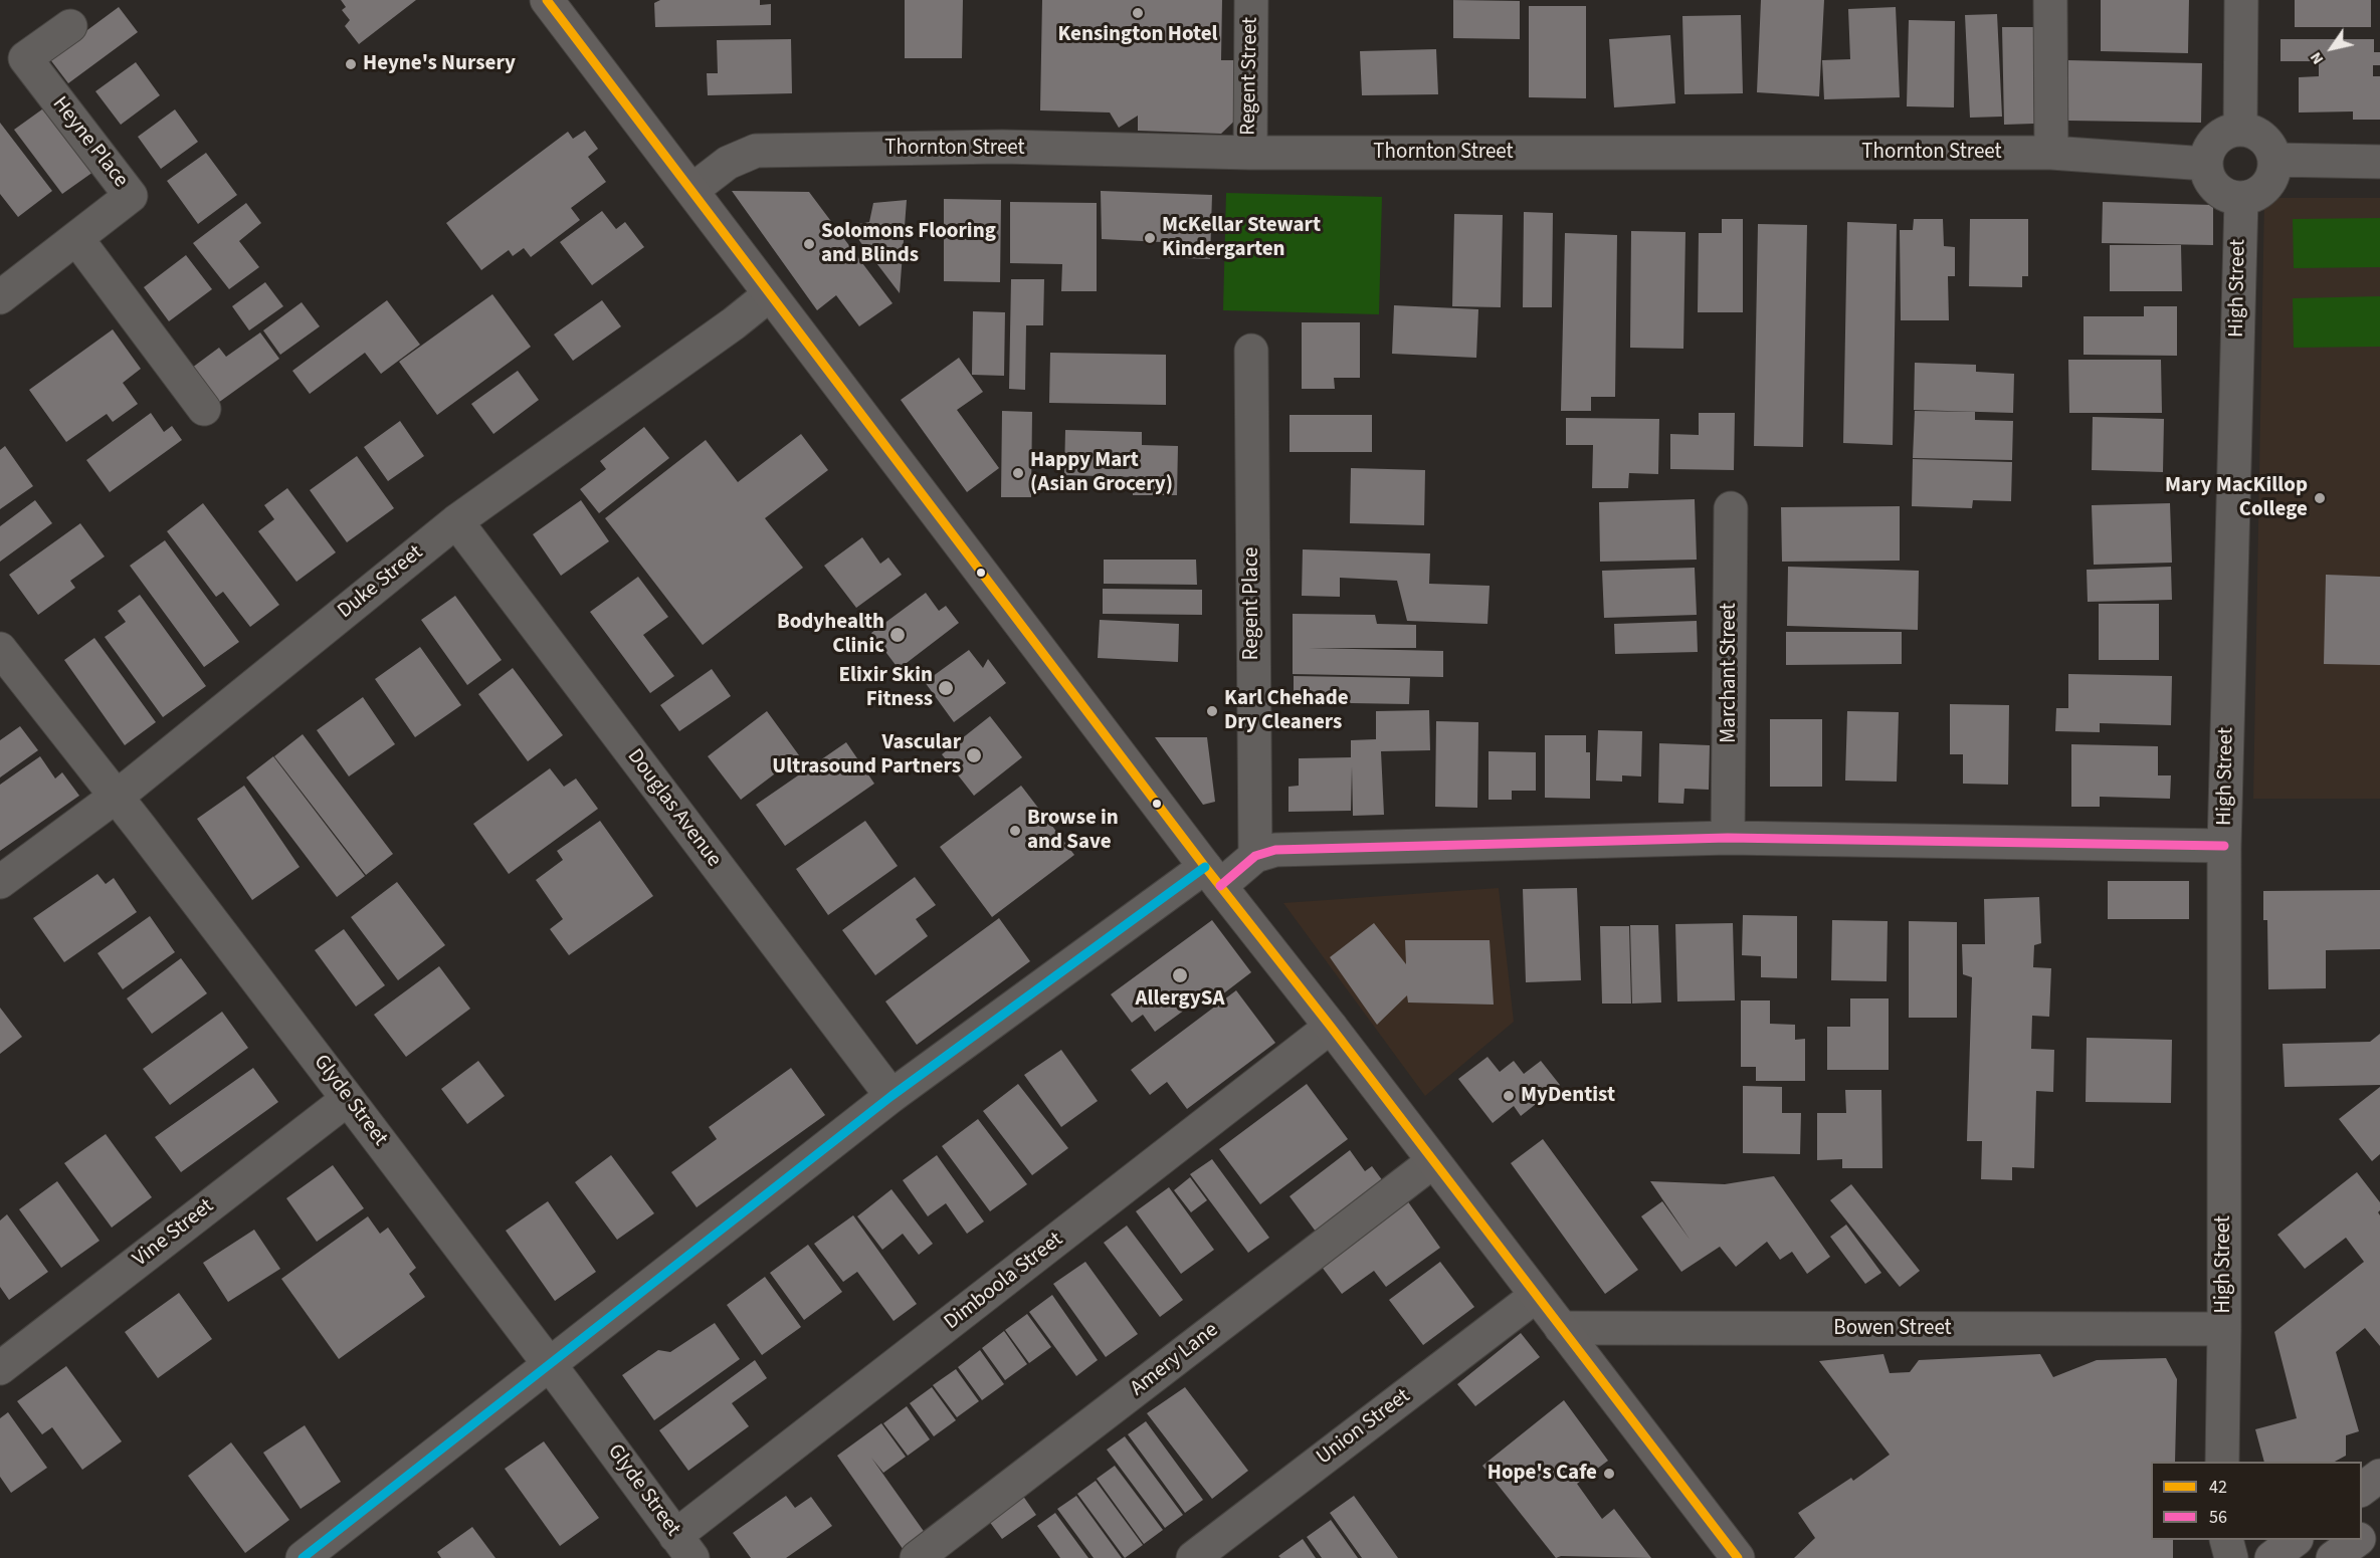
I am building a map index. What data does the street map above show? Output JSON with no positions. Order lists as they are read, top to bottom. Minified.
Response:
{"streets":{"street":["Regent Street","Heyne Place","Thornton Street","High Street","Duke Street","Regent Place","Marchant Street","Douglas Avenue","Glyde Street","Vine Street","Dimboola Street","Bowen Street","Amery Lane","Union Street"]},"crossings":[["Regent Street","Thornton Street"],["Thornton Street","High Street"],["High Street","Bowen Street"],["Duke Street","Douglas Avenue"],["Duke Street","Glyde Street"],["Glyde Street","Vine Street"],["Glyde Street","Dimboola Street"]],"places":["Kensington Hotel","Heyne's Nursery","McKellar Stewart Kindergarten","Solomons Flooring and Blinds","Happy Mart (Asian Grocery)","Mary MacKillop College","Bodyhealth Clinic","Elixir Skin Fitness","Karl Chehade Dry Cleaners","Vascular Ultrasound Partners","Browse in and Save","AllergySA","MyDentist","Hope's Cafe"],"lines":["transit line 42","transit line 56"],"legend":["42","56"],"north":"bottom left"}
